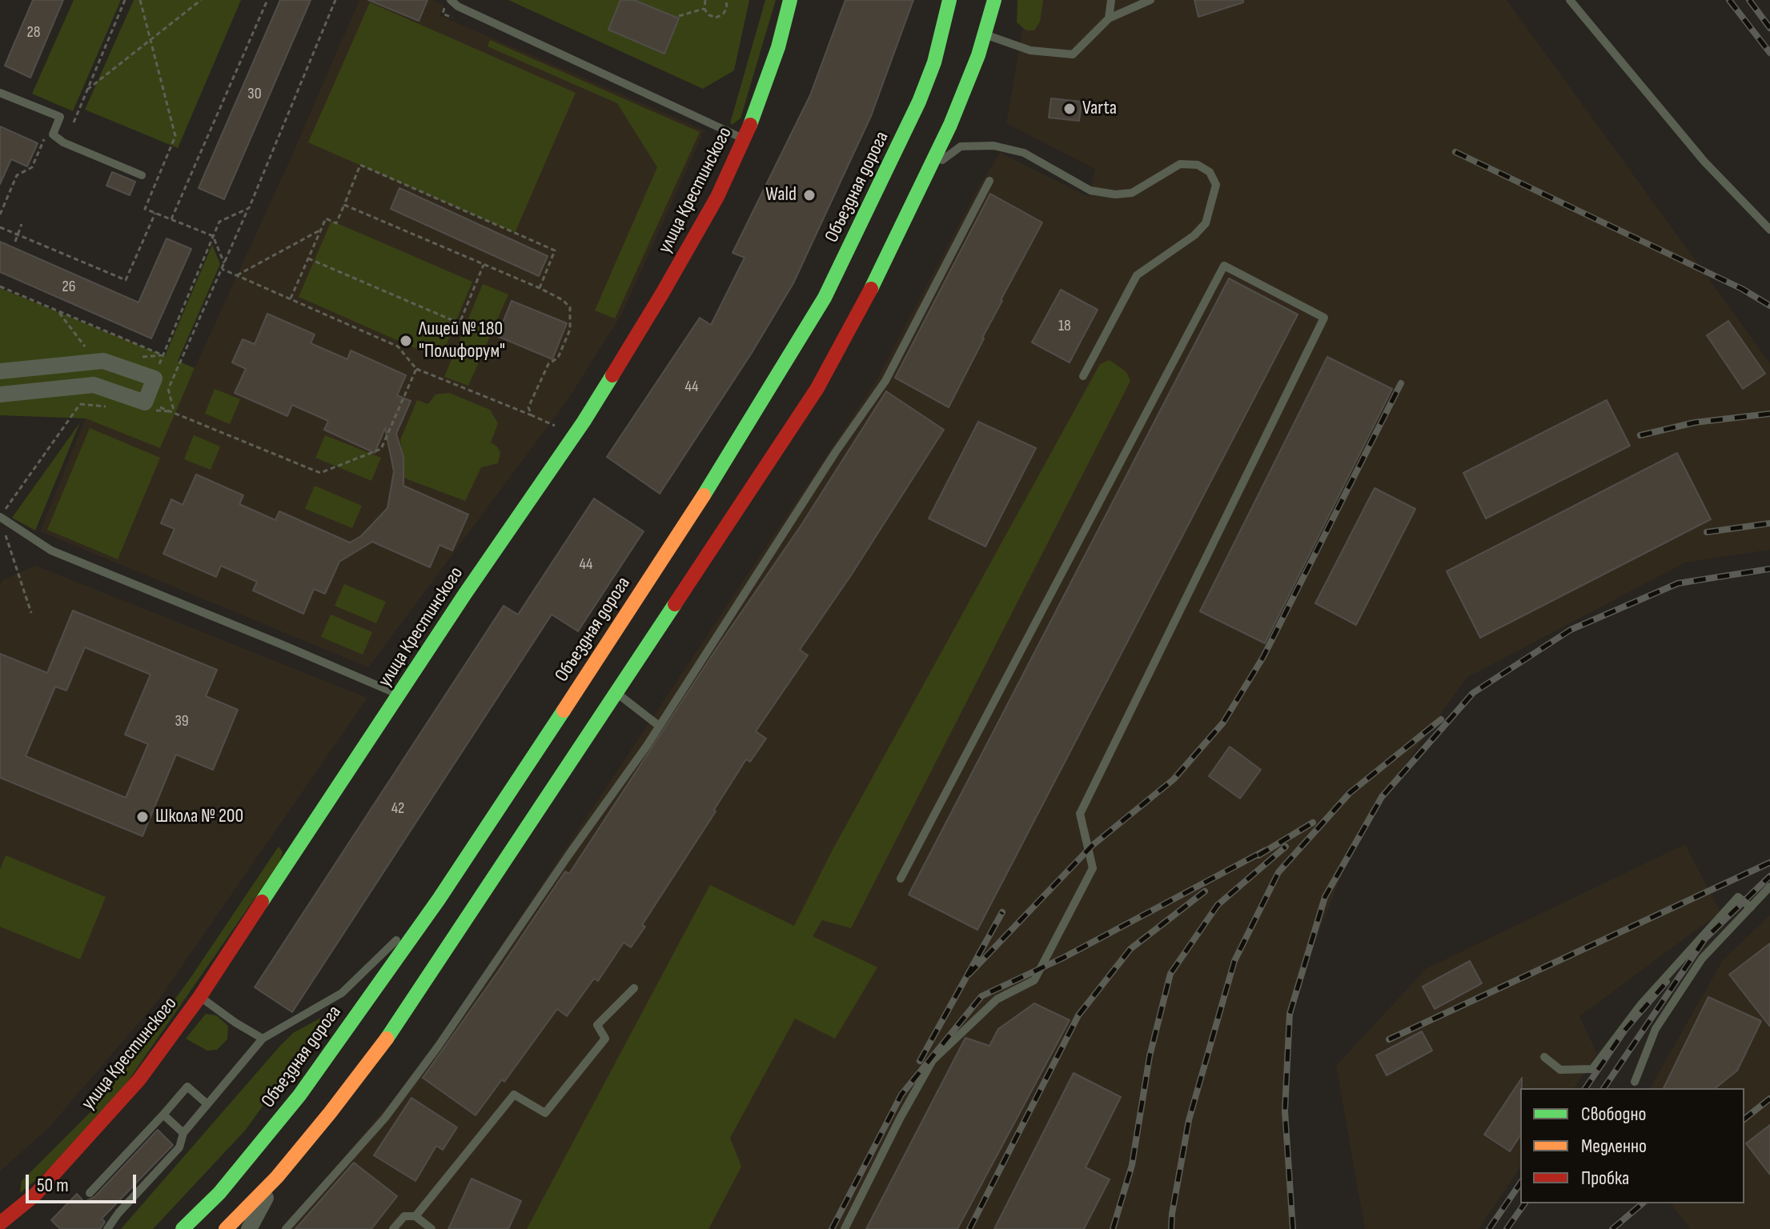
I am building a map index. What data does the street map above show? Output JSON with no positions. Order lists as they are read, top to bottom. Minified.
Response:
{"streets":{"main road":["Объездная дорога","улица Крестинского"]},"places":["Varta","Wald","Лицей № 180 \"Полифорум\"","Школа № 200"],"house_numbers":["28","30","26","18","44","44","39","42"],"legend":["Свободно","Медленно","Пробка"],"scale_bar":"50 m"}
